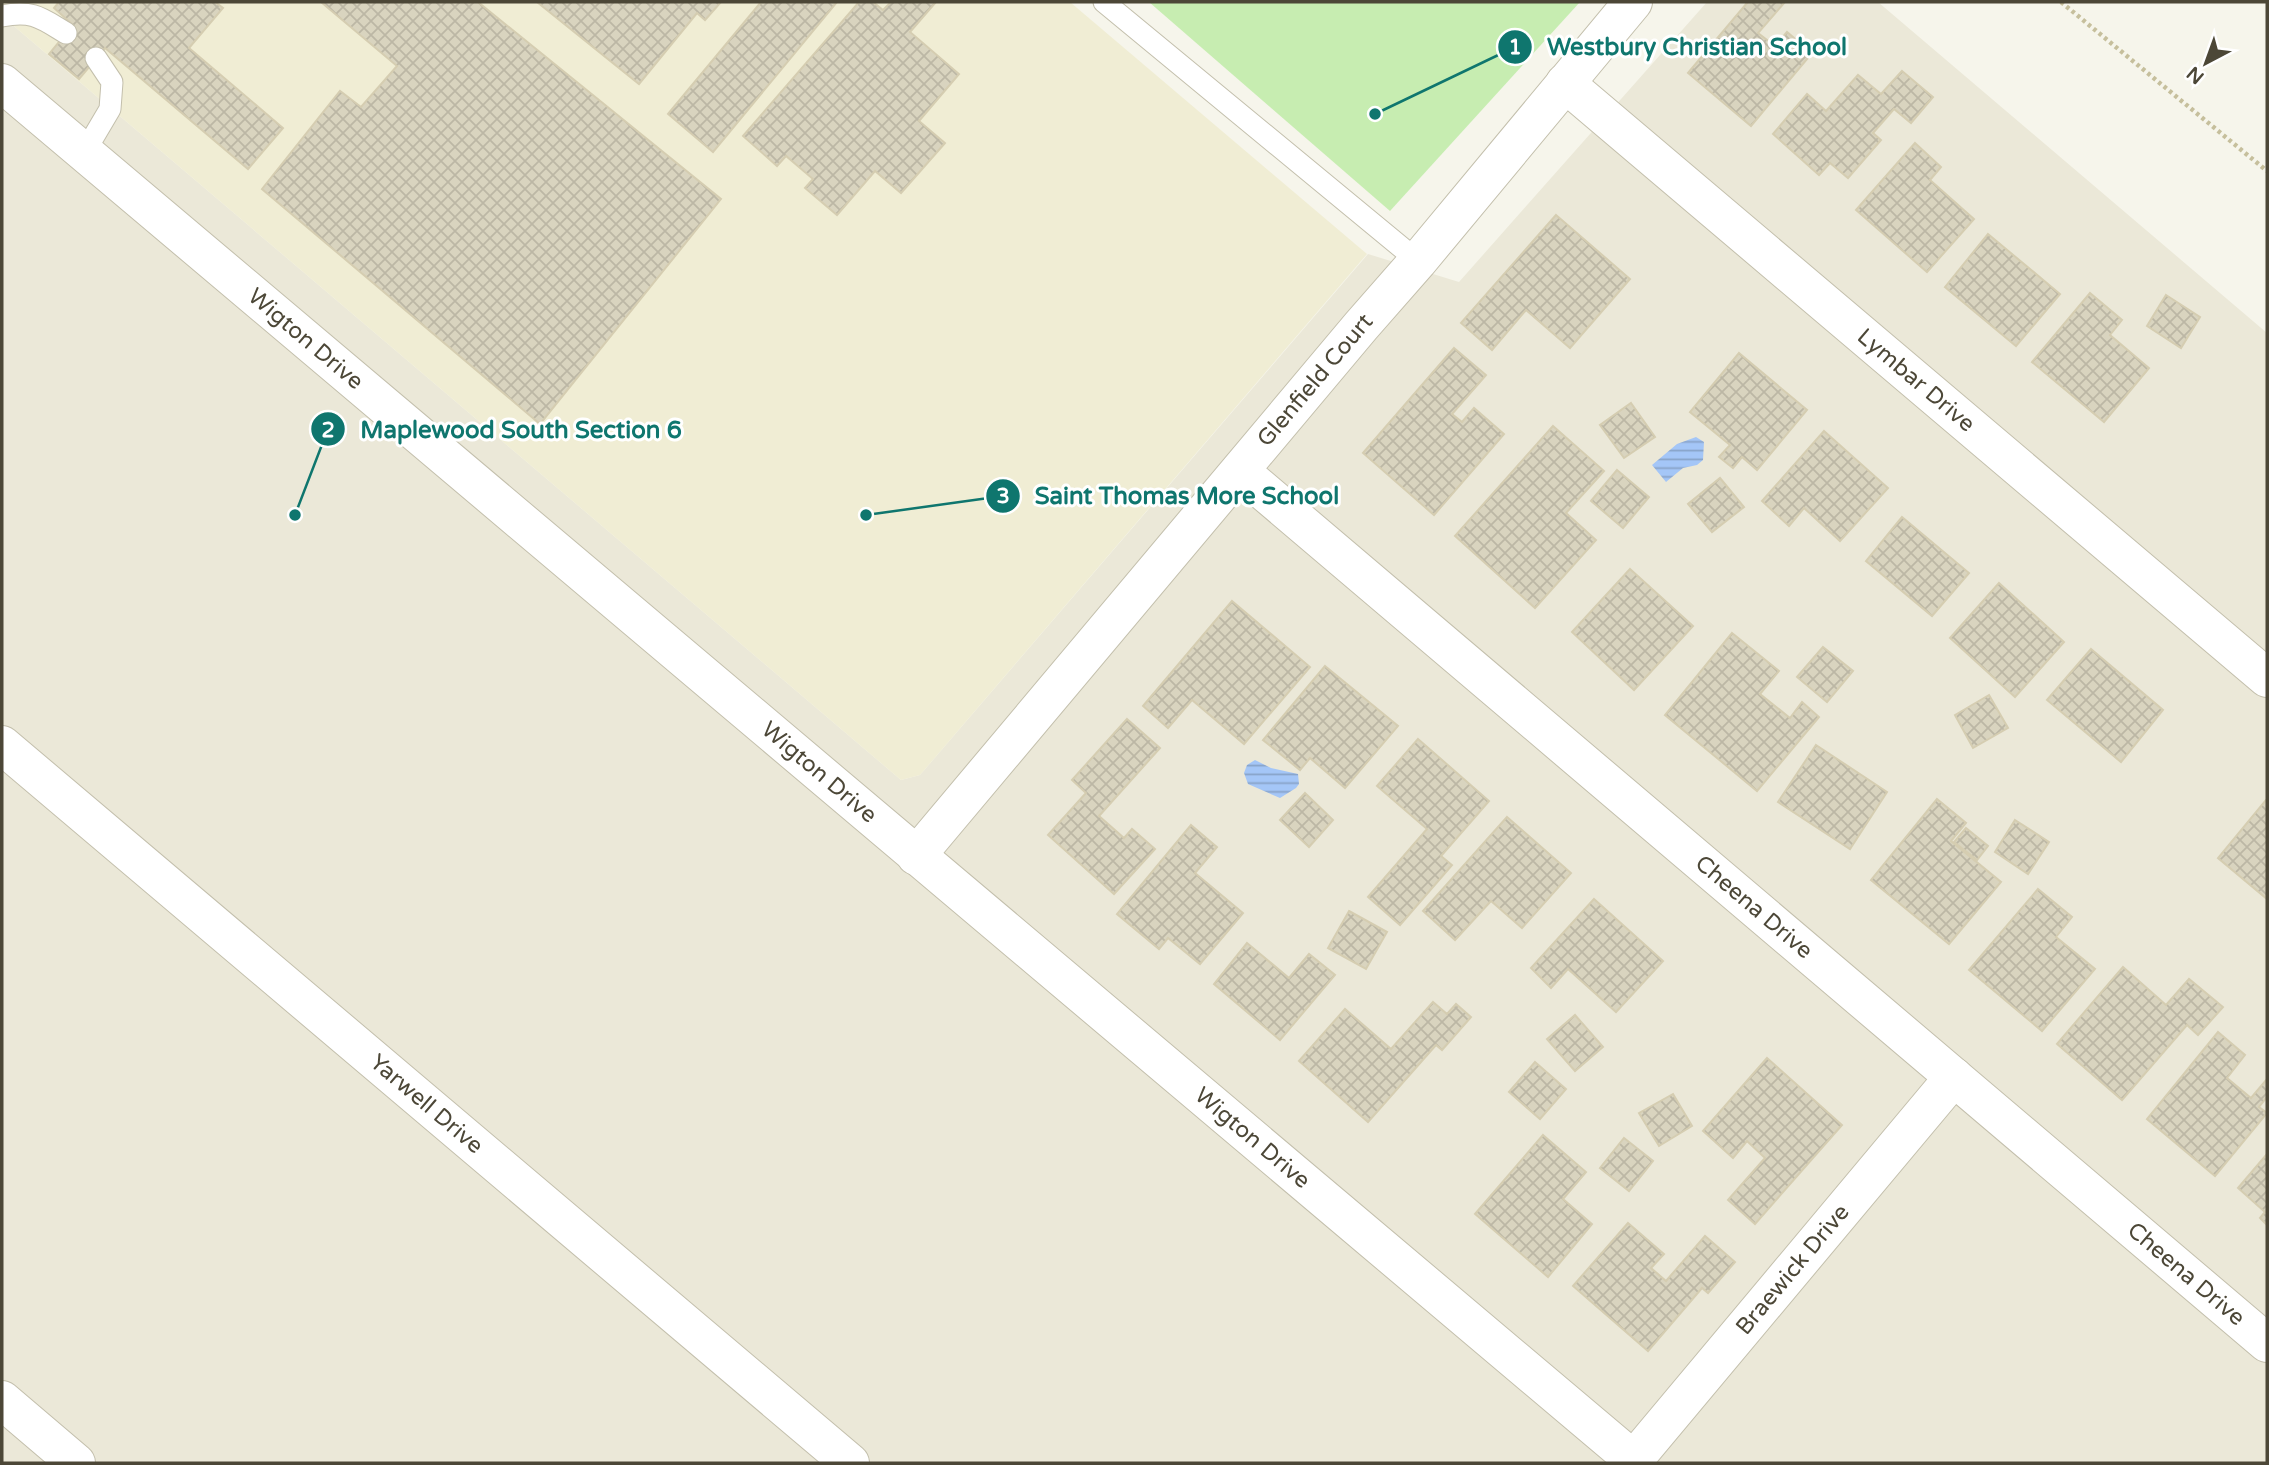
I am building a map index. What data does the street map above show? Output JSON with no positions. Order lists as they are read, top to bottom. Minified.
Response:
{"streets":{"street":["Wigton Drive","Lymbar Drive","Glenfield Court","Cheena Drive","Yarwell Drive","Braewick Drive"]},"crossings":[["Wigton Drive","Glenfield Court"],["Wigton Drive","Braewick Drive"],["Lymbar Drive","Glenfield Court"],["Glenfield Court","Cheena Drive"],["Cheena Drive","Braewick Drive"]],"places":["Westbury Christian School","Maplewood South Section 6","Saint Thomas More School"],"north":"bottom left"}
